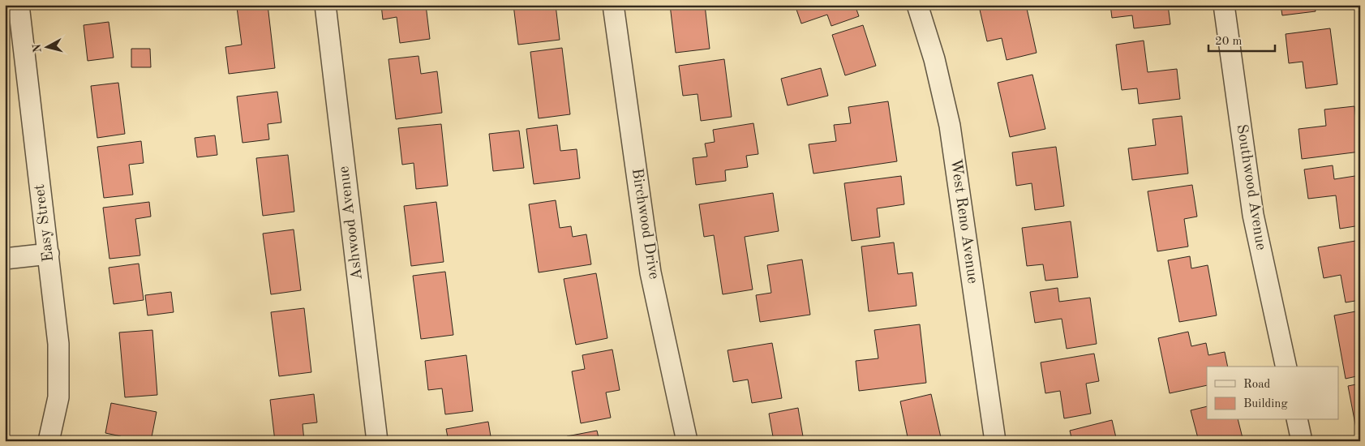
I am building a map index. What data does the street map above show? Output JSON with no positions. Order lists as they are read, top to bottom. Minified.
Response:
{"streets":{"street":["Southwood Avenue","West Reno Avenue","Easy Street","Ashwood Avenue","Birchwood Drive"]},"legend":["Road","Building"],"scale_bar":"20 m","north":"left"}
